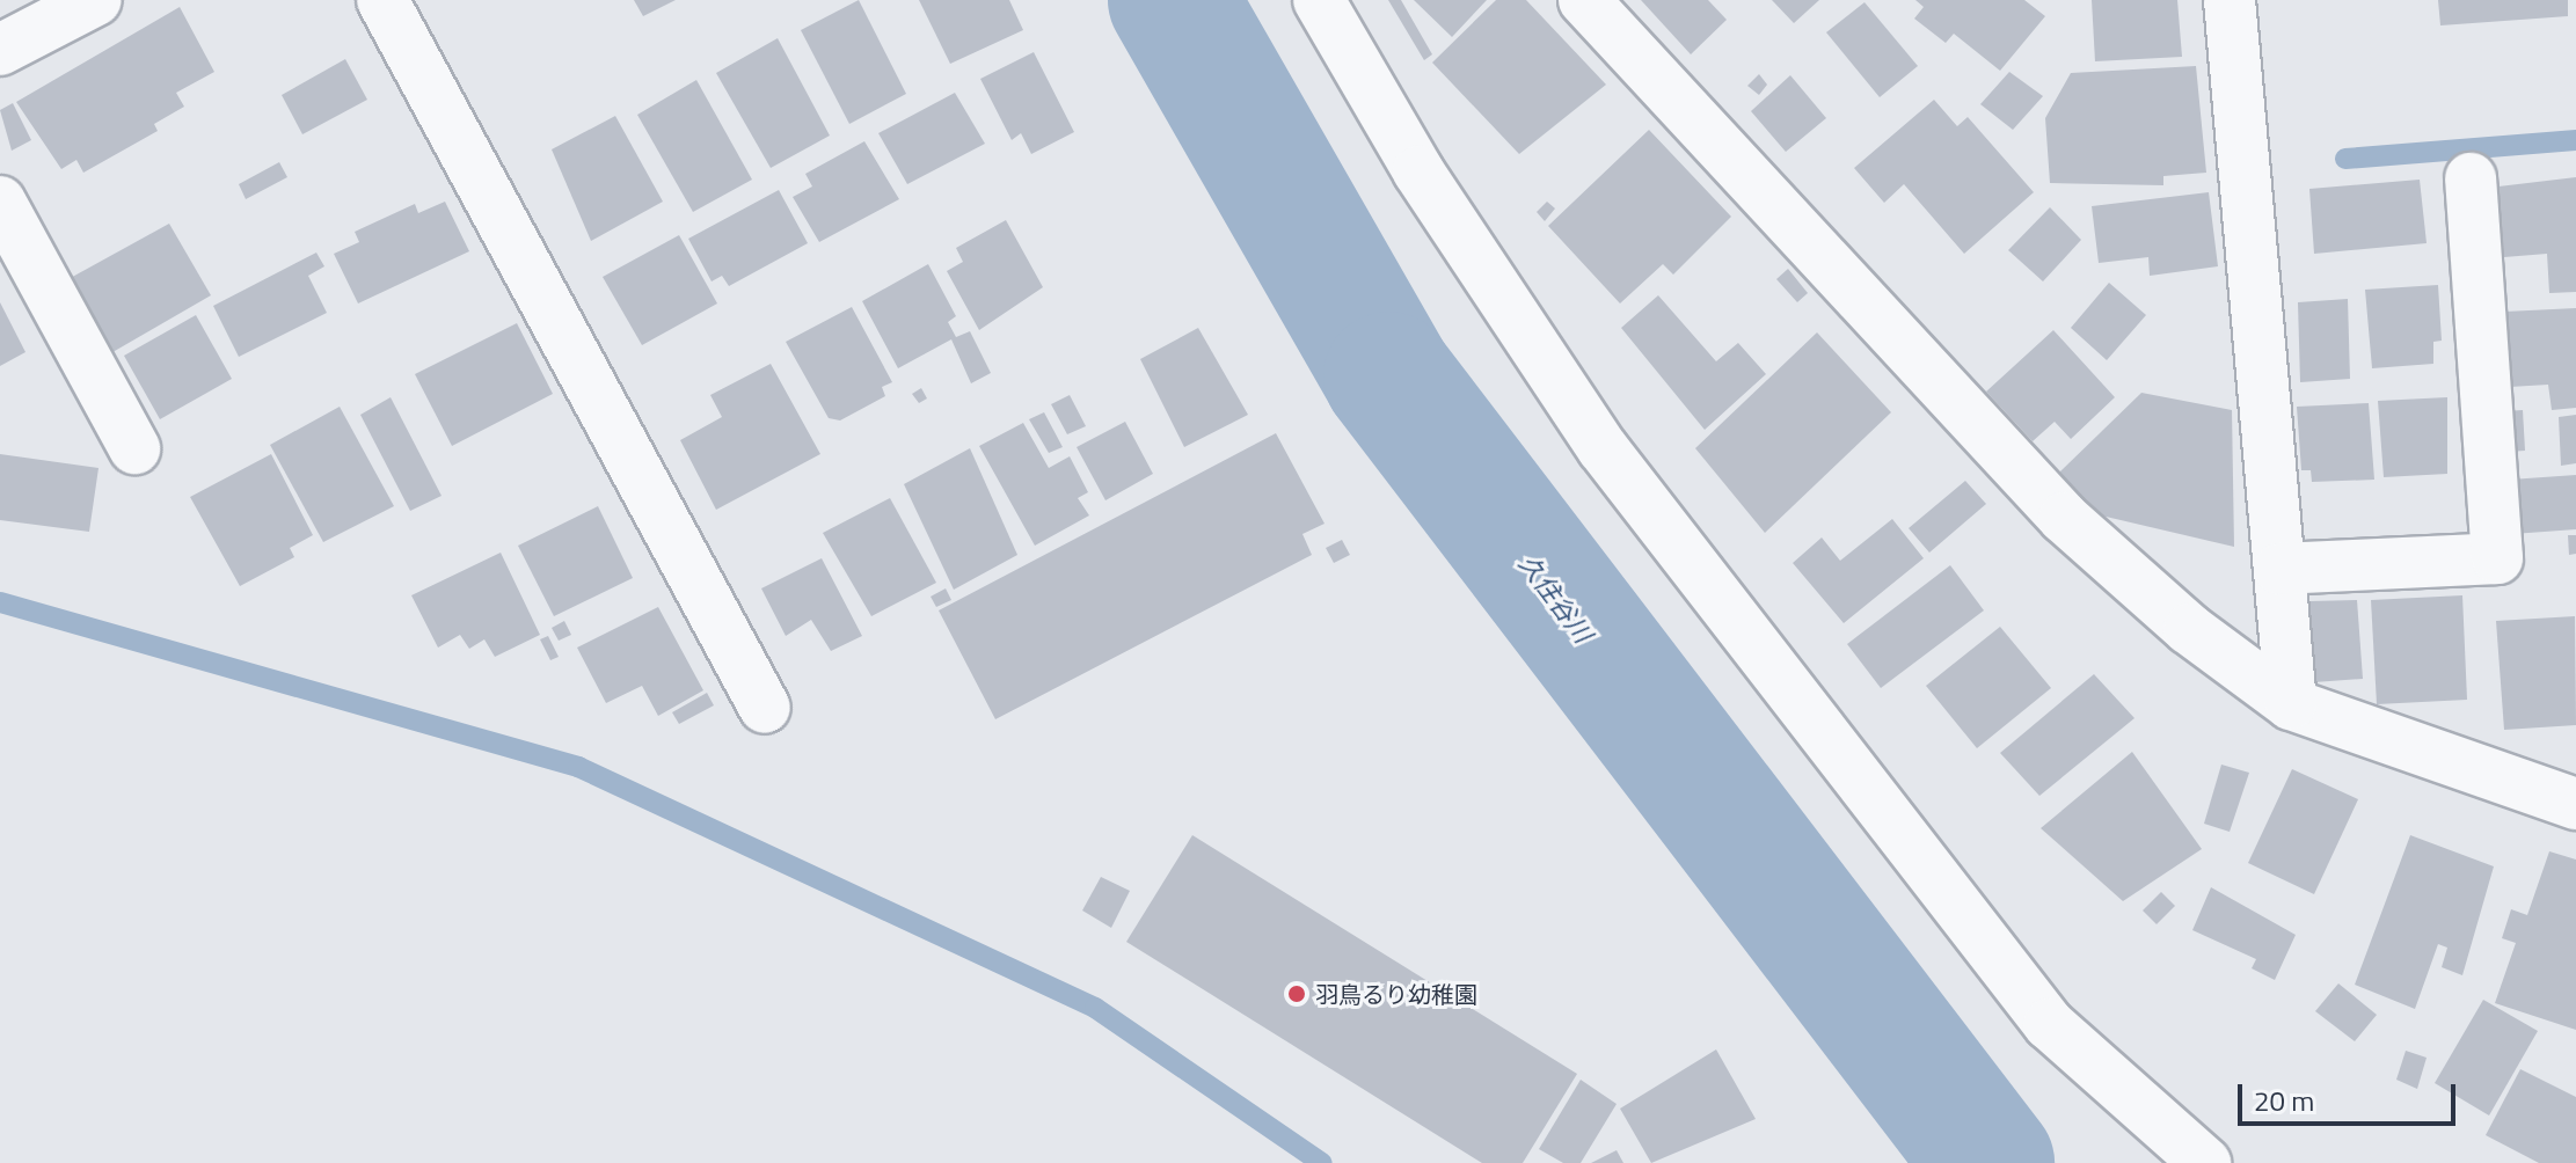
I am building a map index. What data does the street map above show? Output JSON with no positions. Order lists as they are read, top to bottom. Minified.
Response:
{"water":["久住谷川"],"places":["羽鳥るり幼稚園"],"scale_bar":"20 m"}
